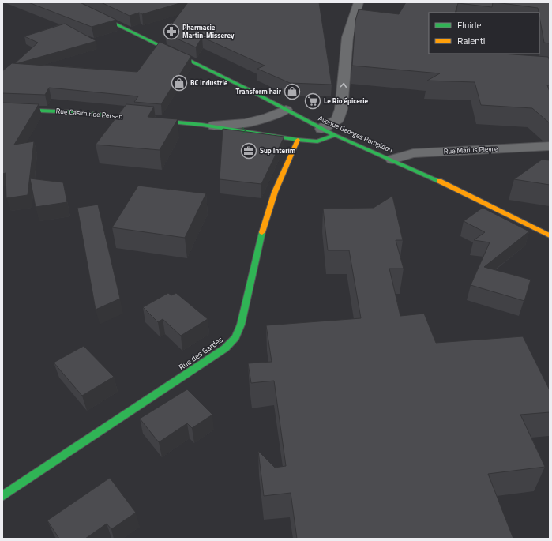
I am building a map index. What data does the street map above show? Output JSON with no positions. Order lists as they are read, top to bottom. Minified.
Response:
{"streets":{"street":["Rue Casimir de Persan","Avenue Georges Pompidou","Rue Marius Pieyre","Rue des Gardes"]},"crossings":[["Rue Casimir de Persan","Avenue Georges Pompidou"],["Rue Casimir de Persan","Rue des Gardes"],["Avenue Georges Pompidou","Rue Marius Pieyre"]],"places":{"pharmacy":["Pharmacie Martin-Misserey"],"shop":["BC industrie","Transform'hair"],"supermarket":["Le Rio épicerie"],"office":["Sup Interim"]},"legend":["Fluide","Ralenti"]}
